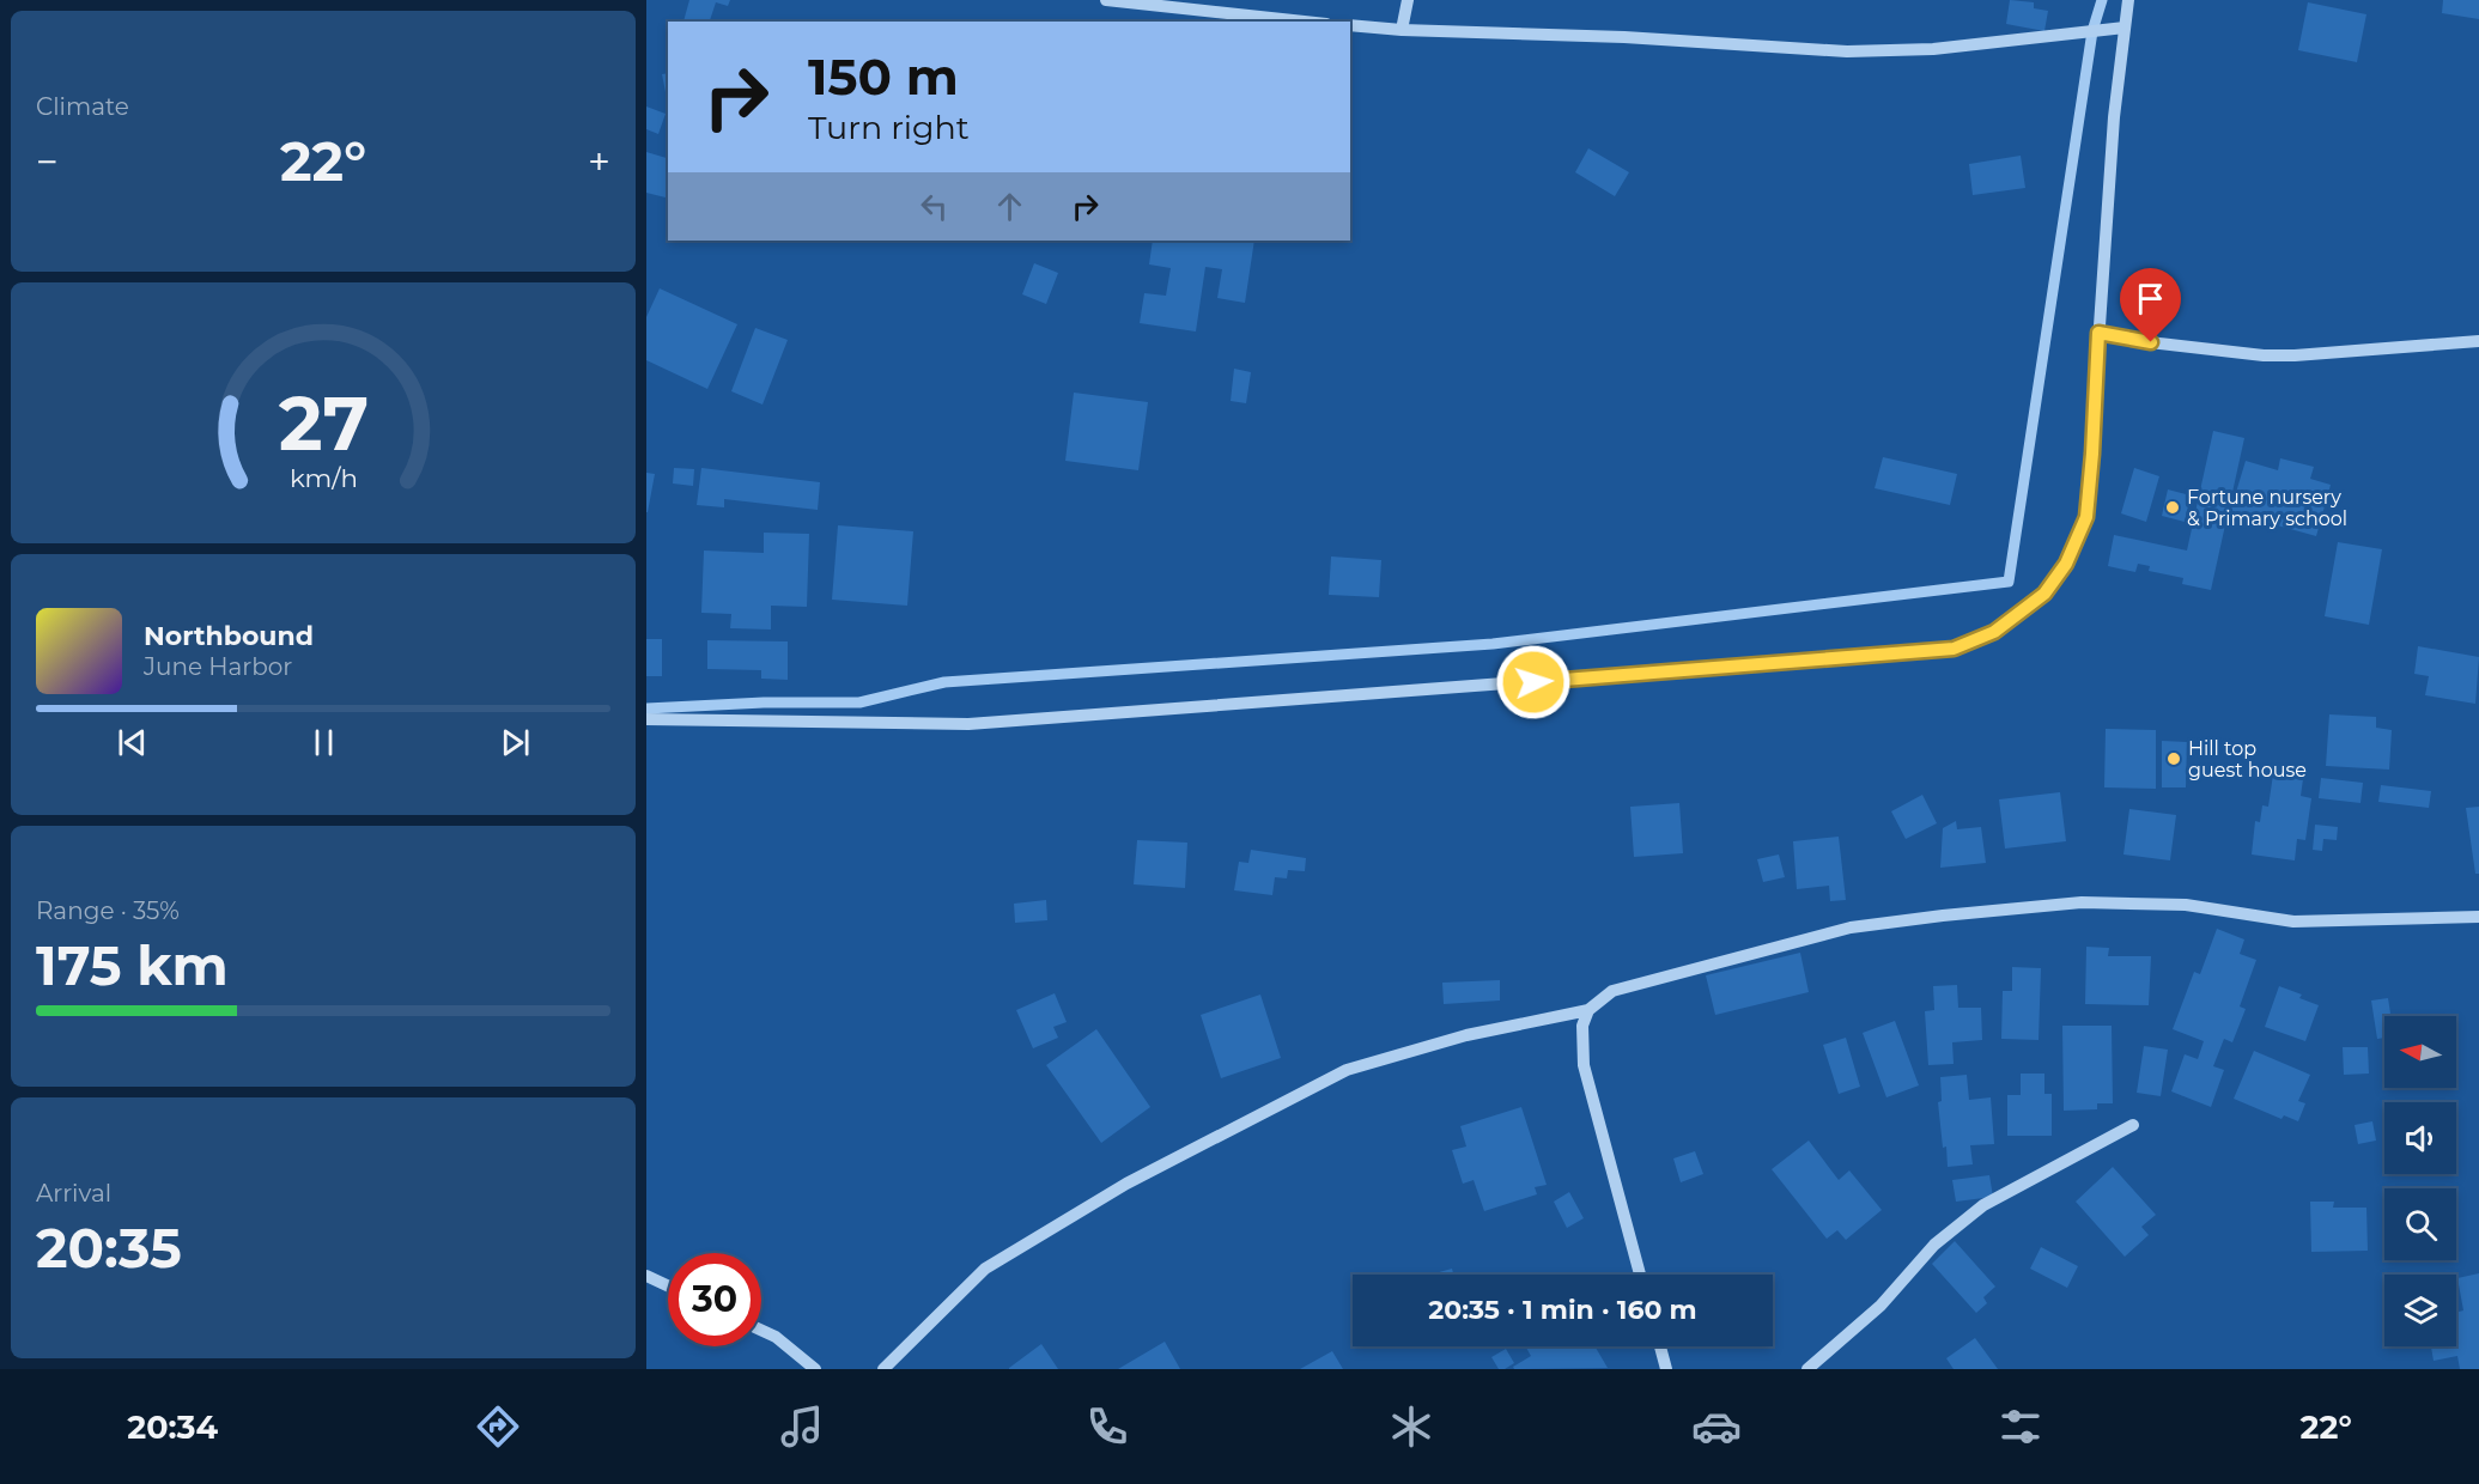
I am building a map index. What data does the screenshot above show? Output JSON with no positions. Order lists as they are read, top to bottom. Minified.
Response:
{"places":["Fortune nursery & Primary school","Hill top guest house"],"north":"left","page":{"tile":["Climate",["Range · 35%","175 km"],["Arrival","20:35"]],"turn":["150 m","Turn right"],"heat":["−","22°","+"],"song":["Northbound","June Harbor"],"limit":"30","trip":"20:35 · 1 min · 160 m","tabs":["20:34","22°"],"gauge":["27","km/h"]}}
